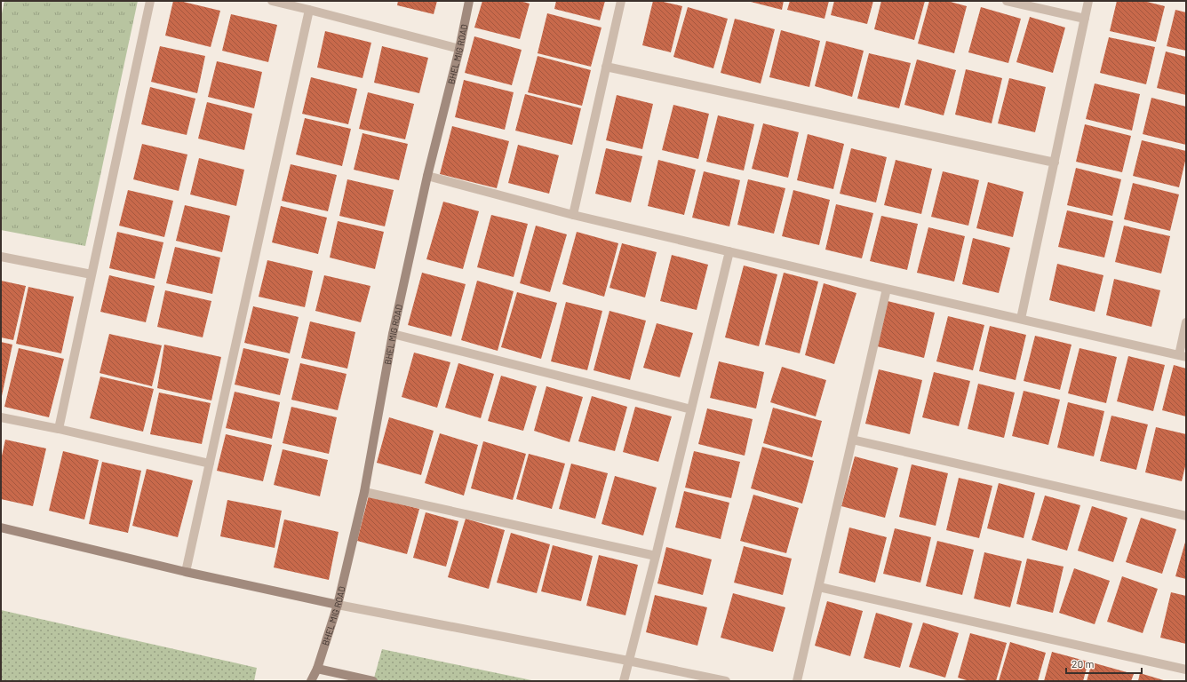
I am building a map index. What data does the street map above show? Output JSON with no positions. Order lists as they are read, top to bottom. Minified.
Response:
{"streets":{"street":["BHEL MIG ROAD"]},"scale_bar":"20 m"}
